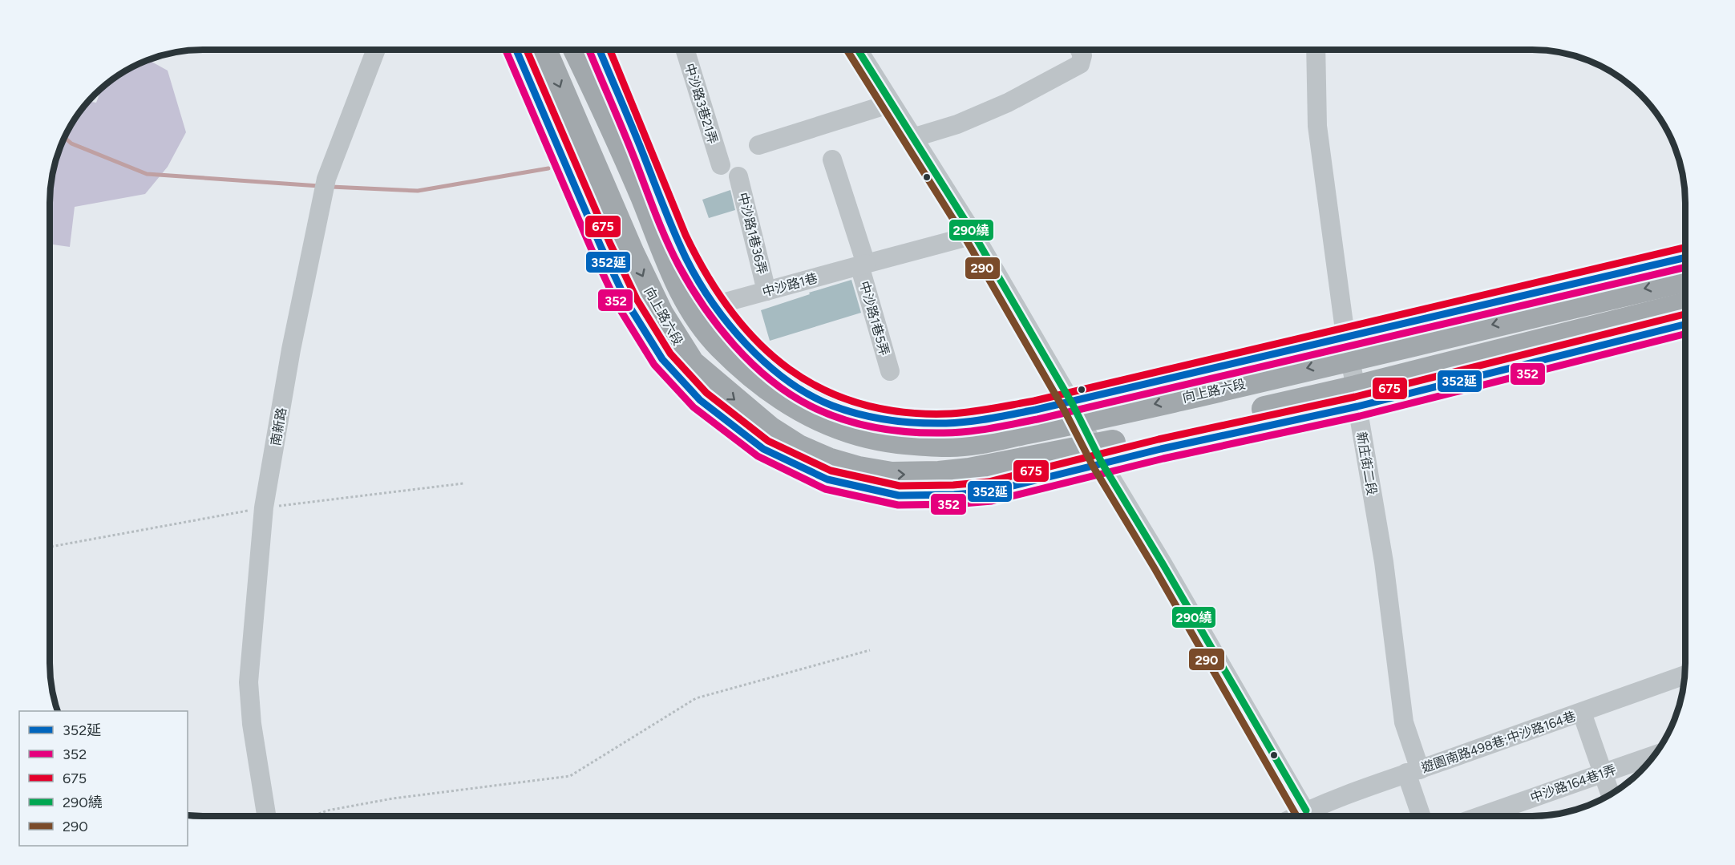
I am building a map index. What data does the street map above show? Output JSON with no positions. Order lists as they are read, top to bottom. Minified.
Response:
{"streets":{"main road":["向上路六段"],"street":["中沙路3巷21弄","中沙路1巷36弄","中沙路1巷","中沙路1巷5弄","南新路","新庄街二段","遊園南路498巷;中沙路164巷","中沙路164巷1弄"]},"crossings":[["中沙路1巷36弄","中沙路1巷"],["中沙路1巷","向上路六段"],["中沙路1巷","中沙路1巷5弄"],["向上路六段","新庄街二段"],["新庄街二段","遊園南路498巷;中沙路164巷"]],"lines":["transit line 352延","transit line 352","transit line 675","transit line 290繞","transit line 290"],"legend":["352延","352","675","290繞","290"]}
